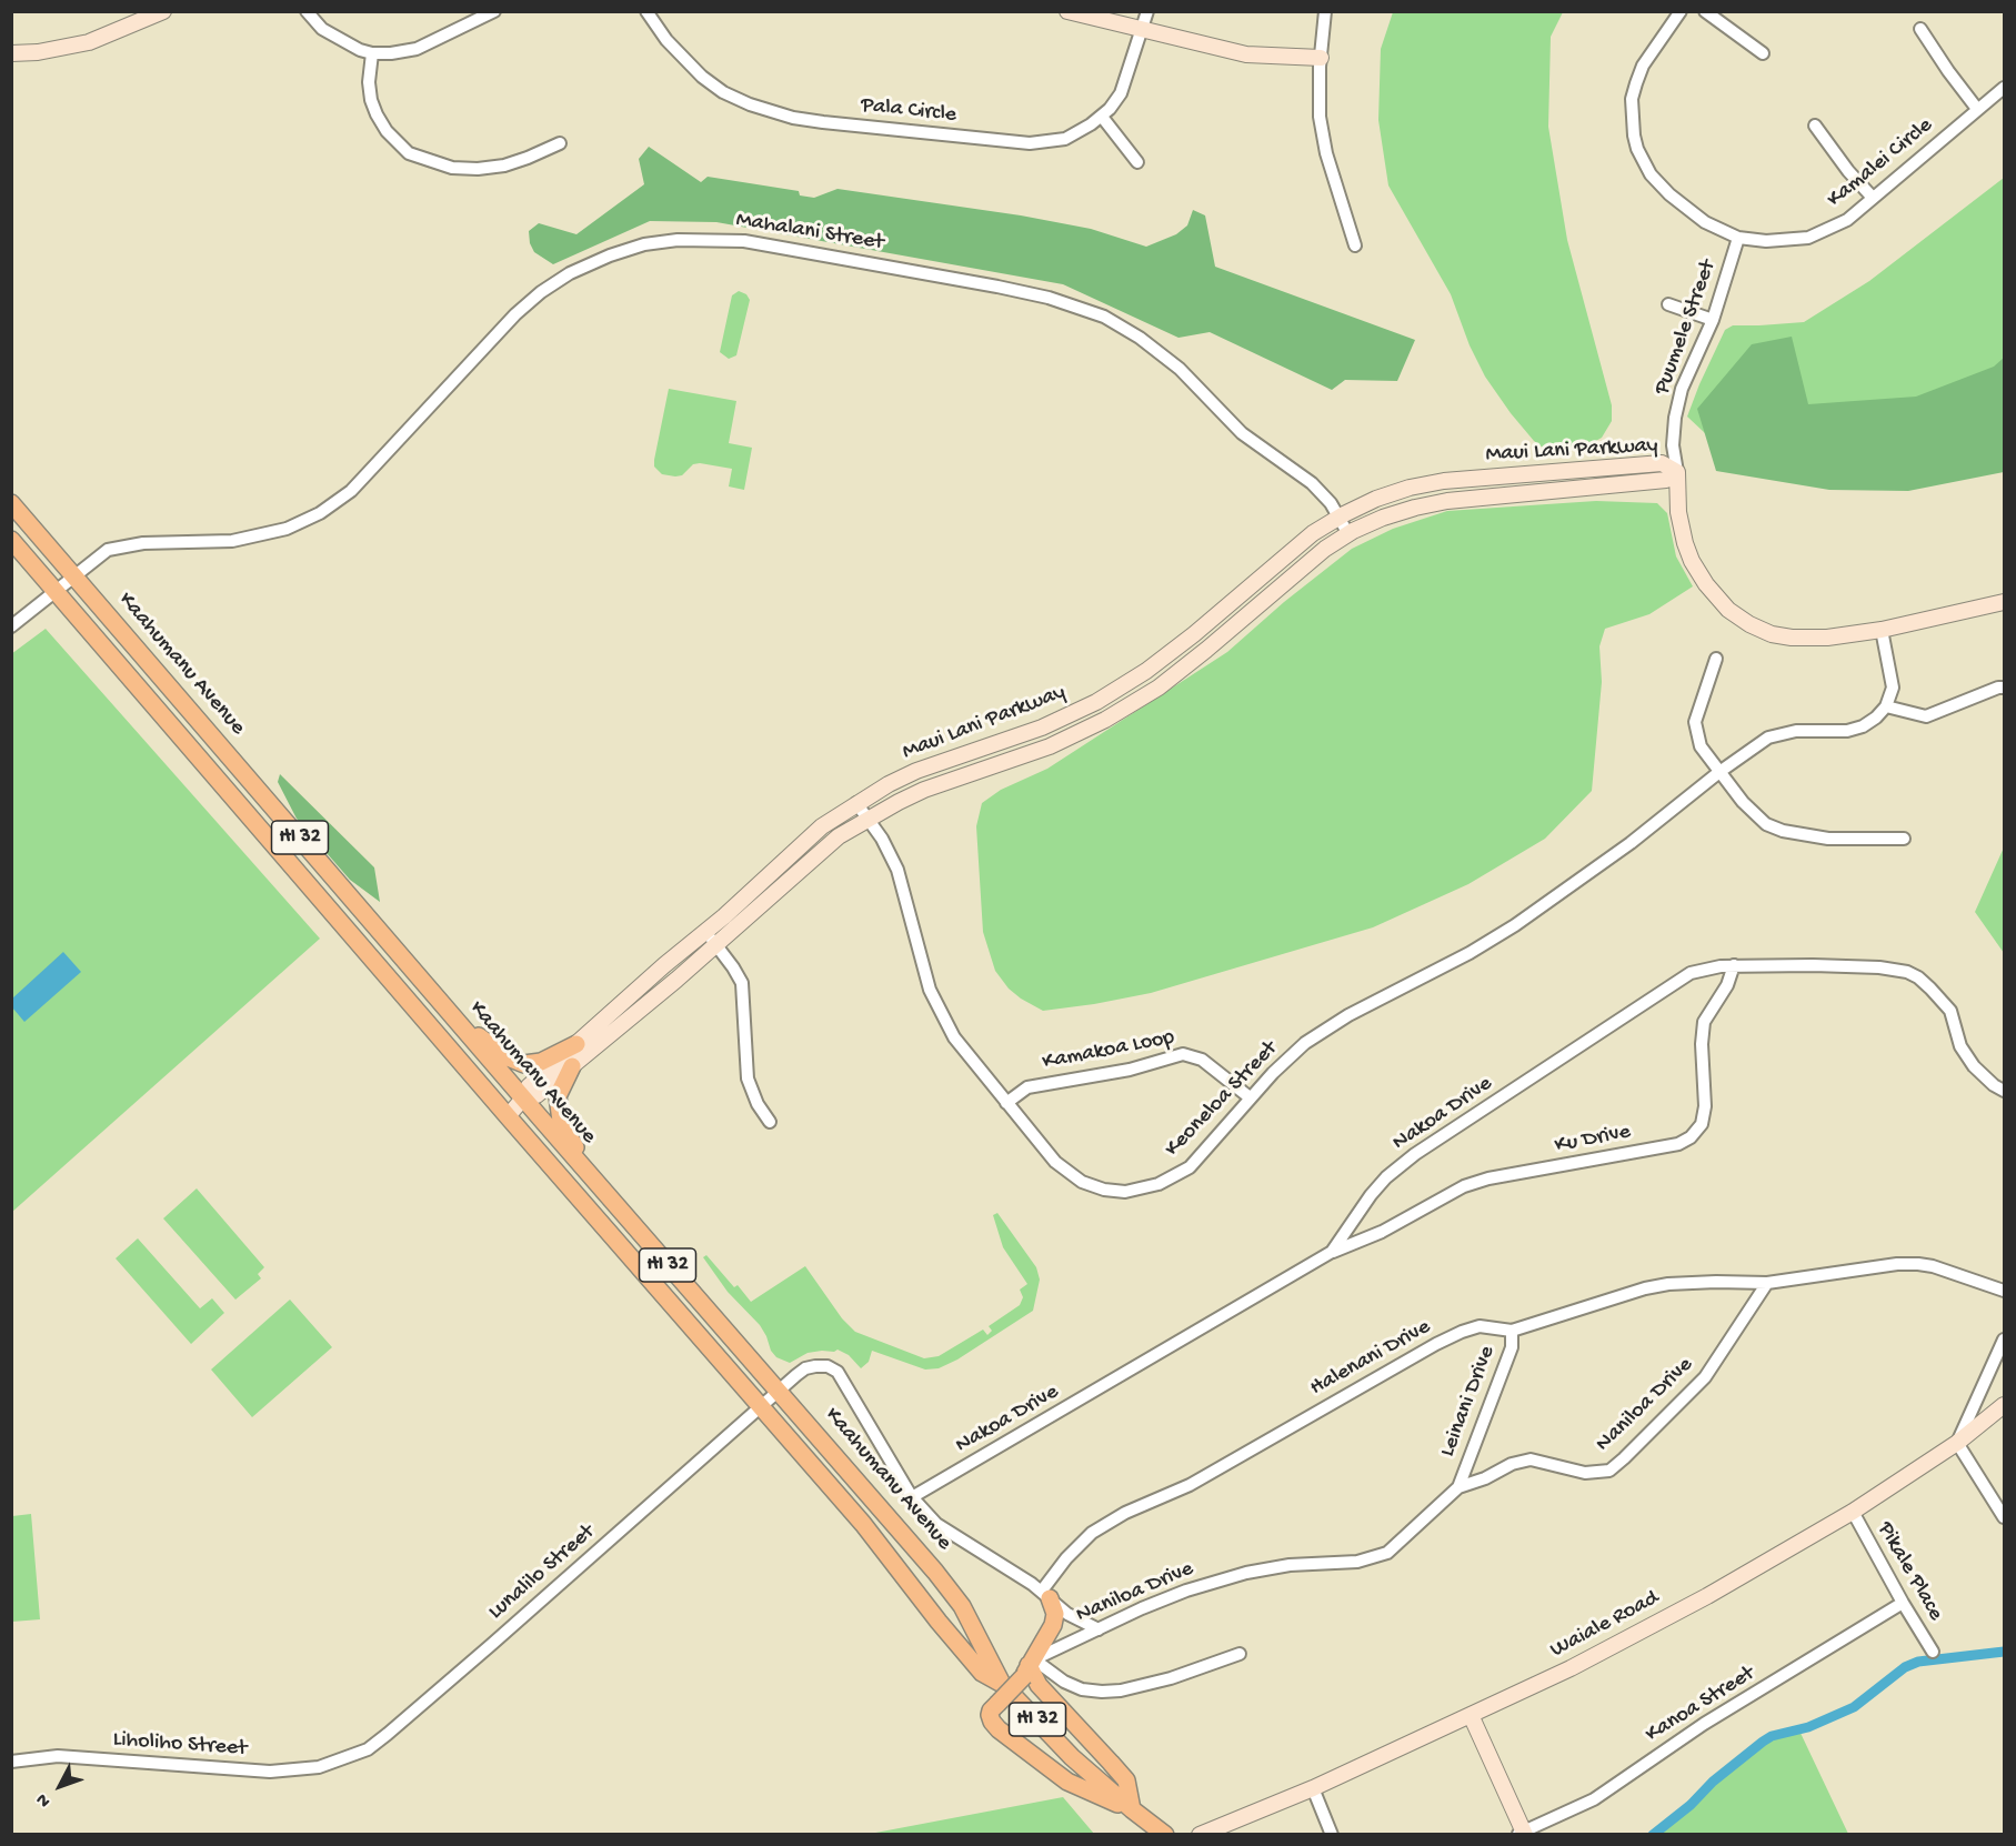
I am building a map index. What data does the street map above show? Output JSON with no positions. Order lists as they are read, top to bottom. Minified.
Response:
{"streets":{"main road":["Maui Lani Parkway","Kaahumanu Avenue","HI 32","Waiale Road"],"street":["Pala Circle","Kamalei Circle","Mahalani Street","Puumele Street","Kamakoa Loop","Keoneloa Street","Nakoa Drive","Ku Drive","Halenani Drive","Leinani Drive","Naniloa Drive","Pikale Place","Lunalilo Street","Kanoa Street","Liholiho Street"]},"crossings":[["Kamalei Circle","Puumele Street"],["Mahalani Street","Maui Lani Parkway"],["Mahalani Street","Kaahumanu Avenue"],["Puumele Street","Maui Lani Parkway"],["Maui Lani Parkway","Kaahumanu Avenue"],["Maui Lani Parkway","Keoneloa Street"],["Kaahumanu Avenue","Lunalilo Street"],["Kamakoa Loop","Keoneloa Street"],["Nakoa Drive","Ku Drive"],["Nakoa Drive","Lunalilo Street"],["Halenani Drive","Leinani Drive"],["Halenani Drive","Naniloa Drive"],["Leinani Drive","Naniloa Drive"],["Pikale Place","Waiale Road"],["Pikale Place","Kanoa Street"],["Lunalilo Street","Liholiho Street"]],"north":"bottom left"}
